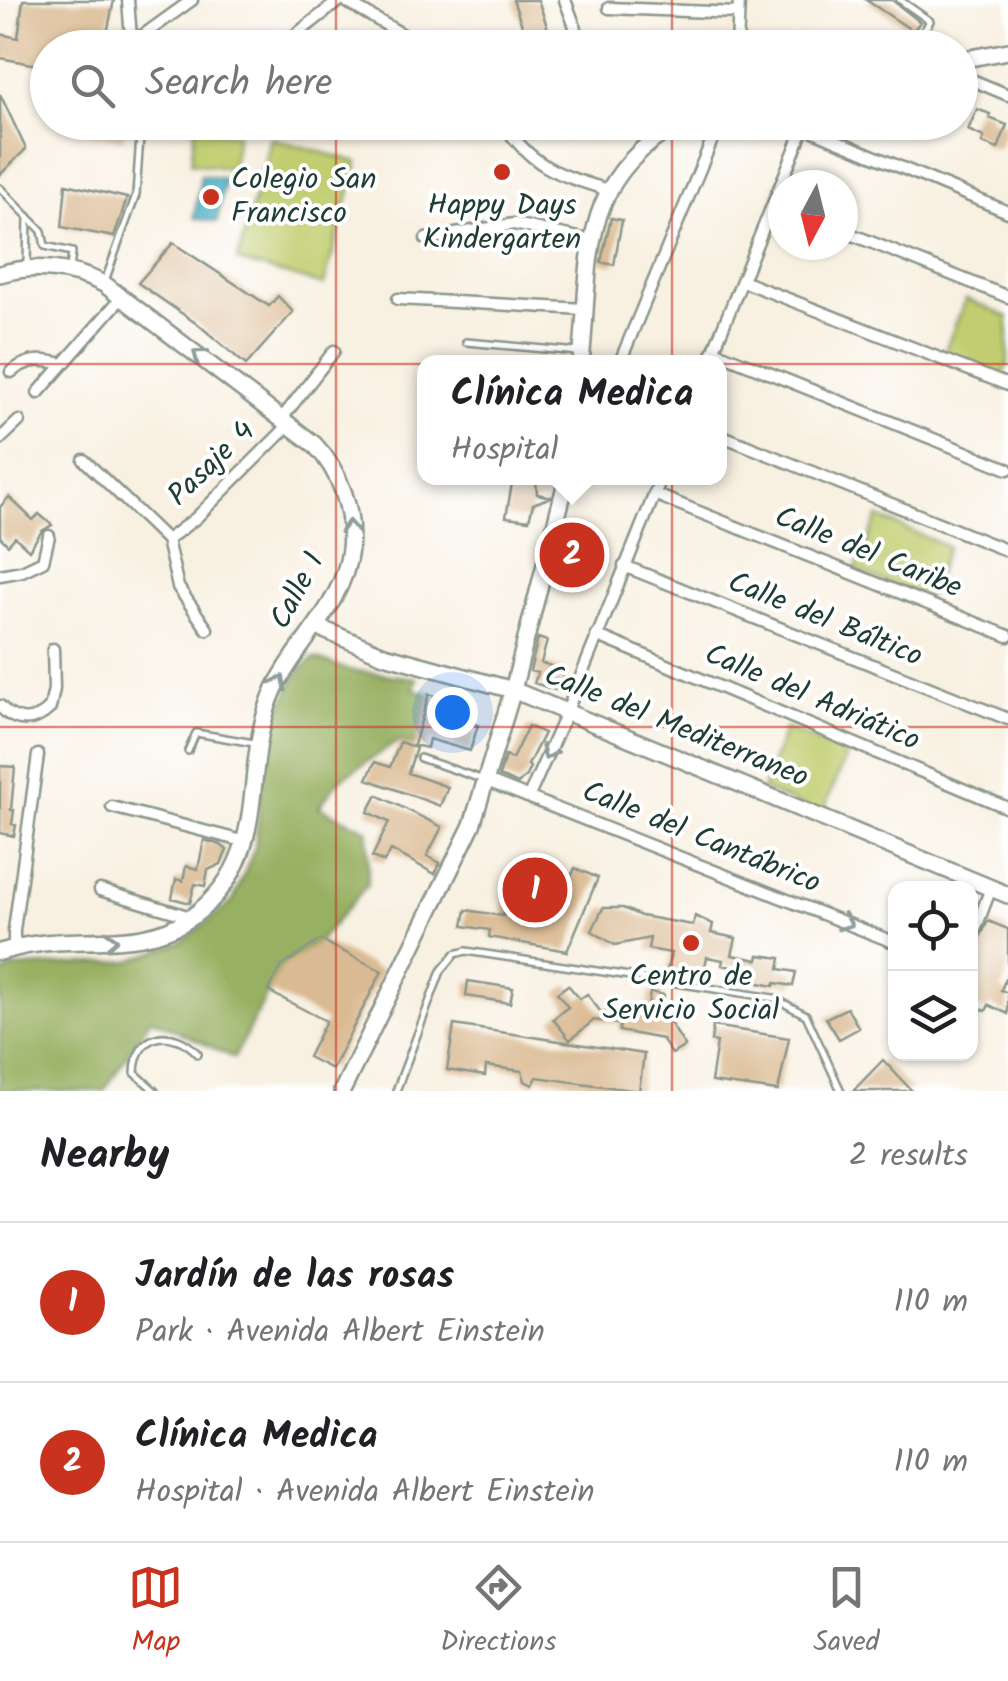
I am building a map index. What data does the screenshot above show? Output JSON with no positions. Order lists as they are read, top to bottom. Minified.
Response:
{"streets":{"street":["Pasaje 4","Calle del Caribe","Calle 1","Calle del Báltico","Calle del Adriático","Calle del Mediterraneo","Calle del Cantábrico"]},"crossings":[["Pasaje 4","Calle 1"],["Calle 1","Calle del Mediterraneo"]],"one_way":["Calle del Cantábrico"],"places":["Happy Days Kindergarten","Colegio San Francisco","Centro de Servicio Social"],"north":"bottom","page":{"search":"Search here","popup":["Clínica Medica","Hospital"],"pins":["2","1"],"heading":["Nearby","2 results"],"list":[{"mark":"1","name":"Jardín de las rosas","note":"Park · Avenida Albert Einstein","value":"110 m"},{"mark":"2","name":"Clínica Medica","note":"Hospital · Avenida Albert Einstein","value":"110 m"}],"nav":["Map","Directions","Saved"]}}
